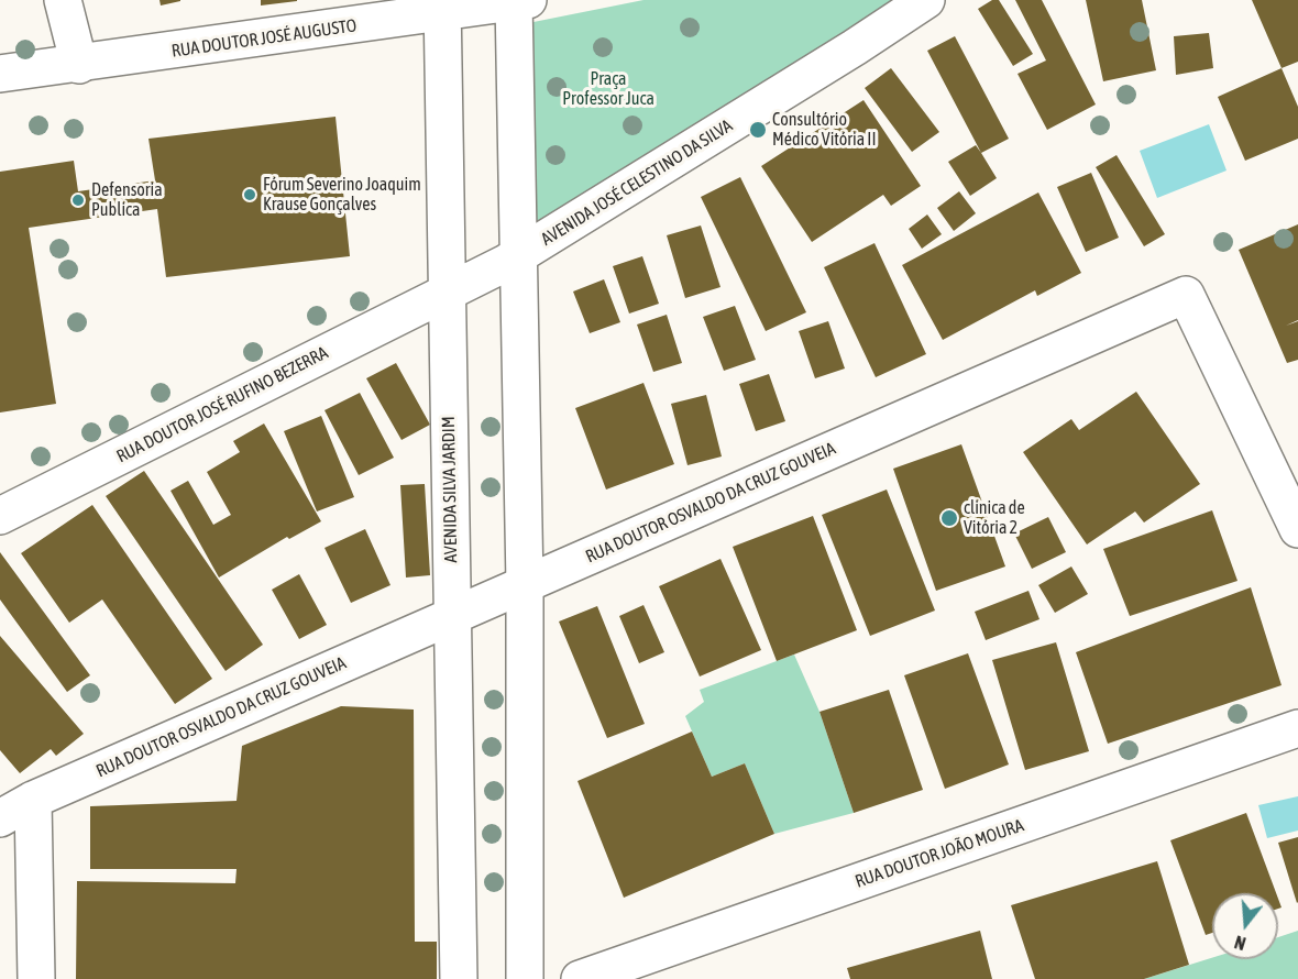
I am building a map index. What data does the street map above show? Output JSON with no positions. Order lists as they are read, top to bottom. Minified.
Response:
{"streets":{"main road":["RUA DOUTOR JOSÉ AUGUSTO","AVENIDA JOSÉ CELESTINO DA SILVA","RUA DOUTOR JOSÉ RUFINO BEZERRA","AVENIDA SILVA JARDIM","RUA DOUTOR OSVALDO DA CRUZ GOUVEIA","RUA DOUTOR JOÃO MOURA"]},"crossings":[["RUA DOUTOR JOSÉ AUGUSTO","AVENIDA SILVA JARDIM"],["AVENIDA JOSÉ CELESTINO DA SILVA","RUA DOUTOR JOSÉ RUFINO BEZERRA"],["AVENIDA JOSÉ CELESTINO DA SILVA","AVENIDA SILVA JARDIM"],["RUA DOUTOR JOSÉ RUFINO BEZERRA","AVENIDA SILVA JARDIM"],["AVENIDA SILVA JARDIM","RUA DOUTOR OSVALDO DA CRUZ GOUVEIA"]],"parks":["Praça Professor Juca"],"places":["Consultório Médico Vitória II","Fórum Severino Joaquim Krause Gonçalves","Defensoria Publica","clinica de Vitória 2"],"north":"bottom"}
